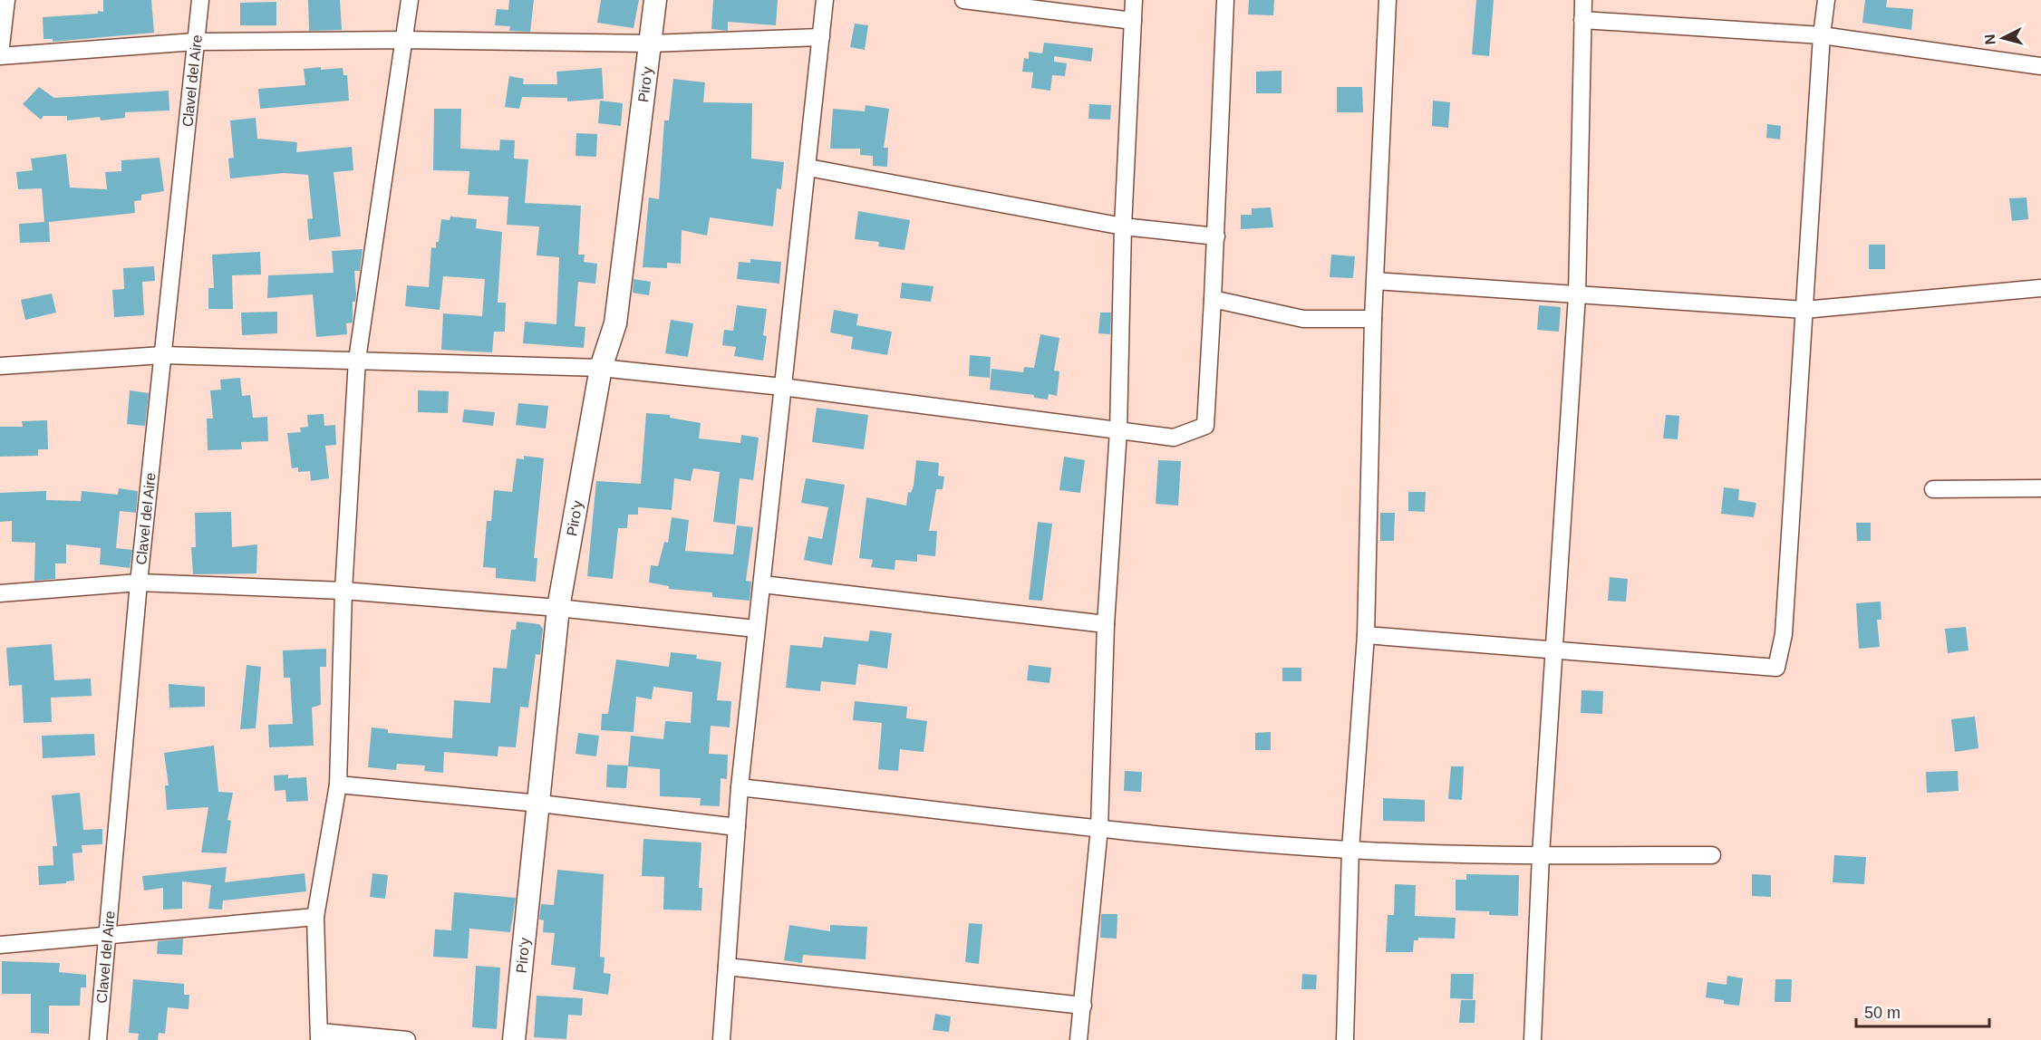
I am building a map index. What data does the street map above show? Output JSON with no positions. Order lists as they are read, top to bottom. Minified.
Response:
{"streets":{"main road":["Piro'y"],"street":["Clavel del Aire"]},"scale_bar":"50 m","north":"left"}
